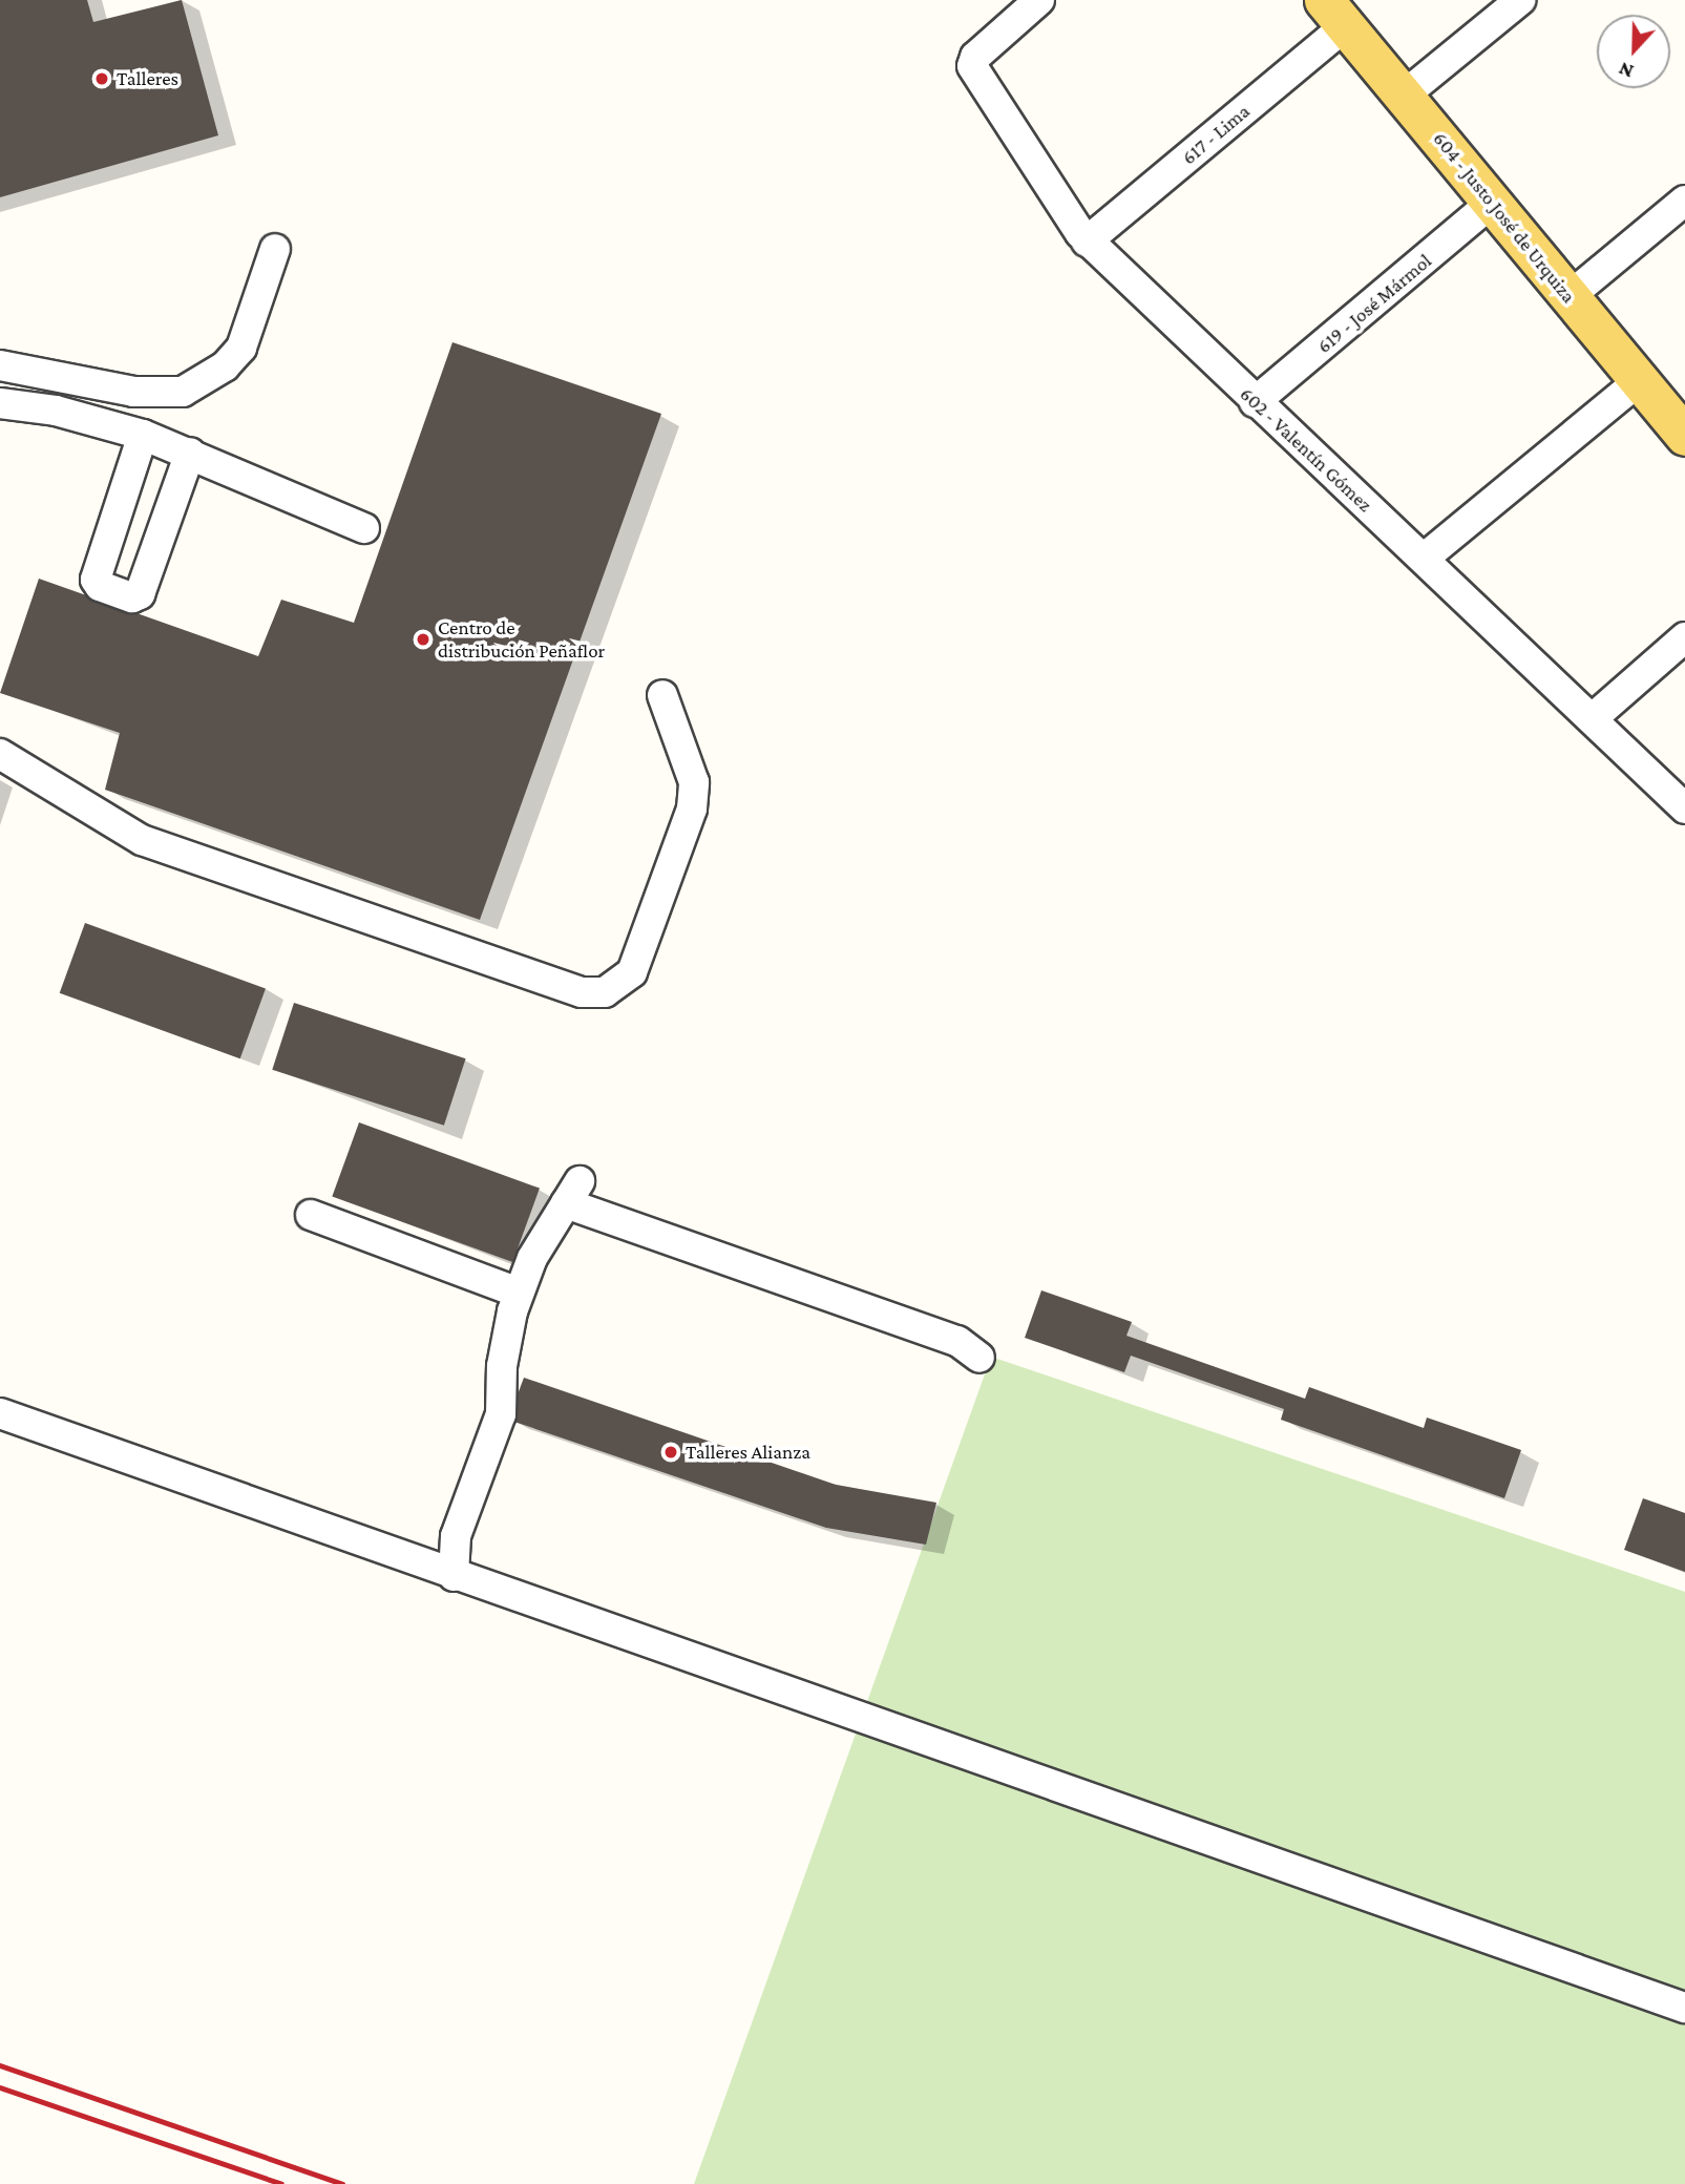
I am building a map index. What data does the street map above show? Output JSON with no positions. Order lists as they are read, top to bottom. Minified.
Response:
{"streets":{"main road":["604 - Justo José de Urquiza"],"street":["617 - Lima","619 - José Mármol","602 - Valentín Gómez"]},"crossings":[["617 - Lima","604 - Justo José de Urquiza"],["617 - Lima","602 - Valentín Gómez"],["604 - Justo José de Urquiza","619 - José Mármol"],["619 - José Mármol","602 - Valentín Gómez"]],"places":["Talleres","Centro de distribución Peñaflor","Talleres Alianza"],"north":"bottom"}
